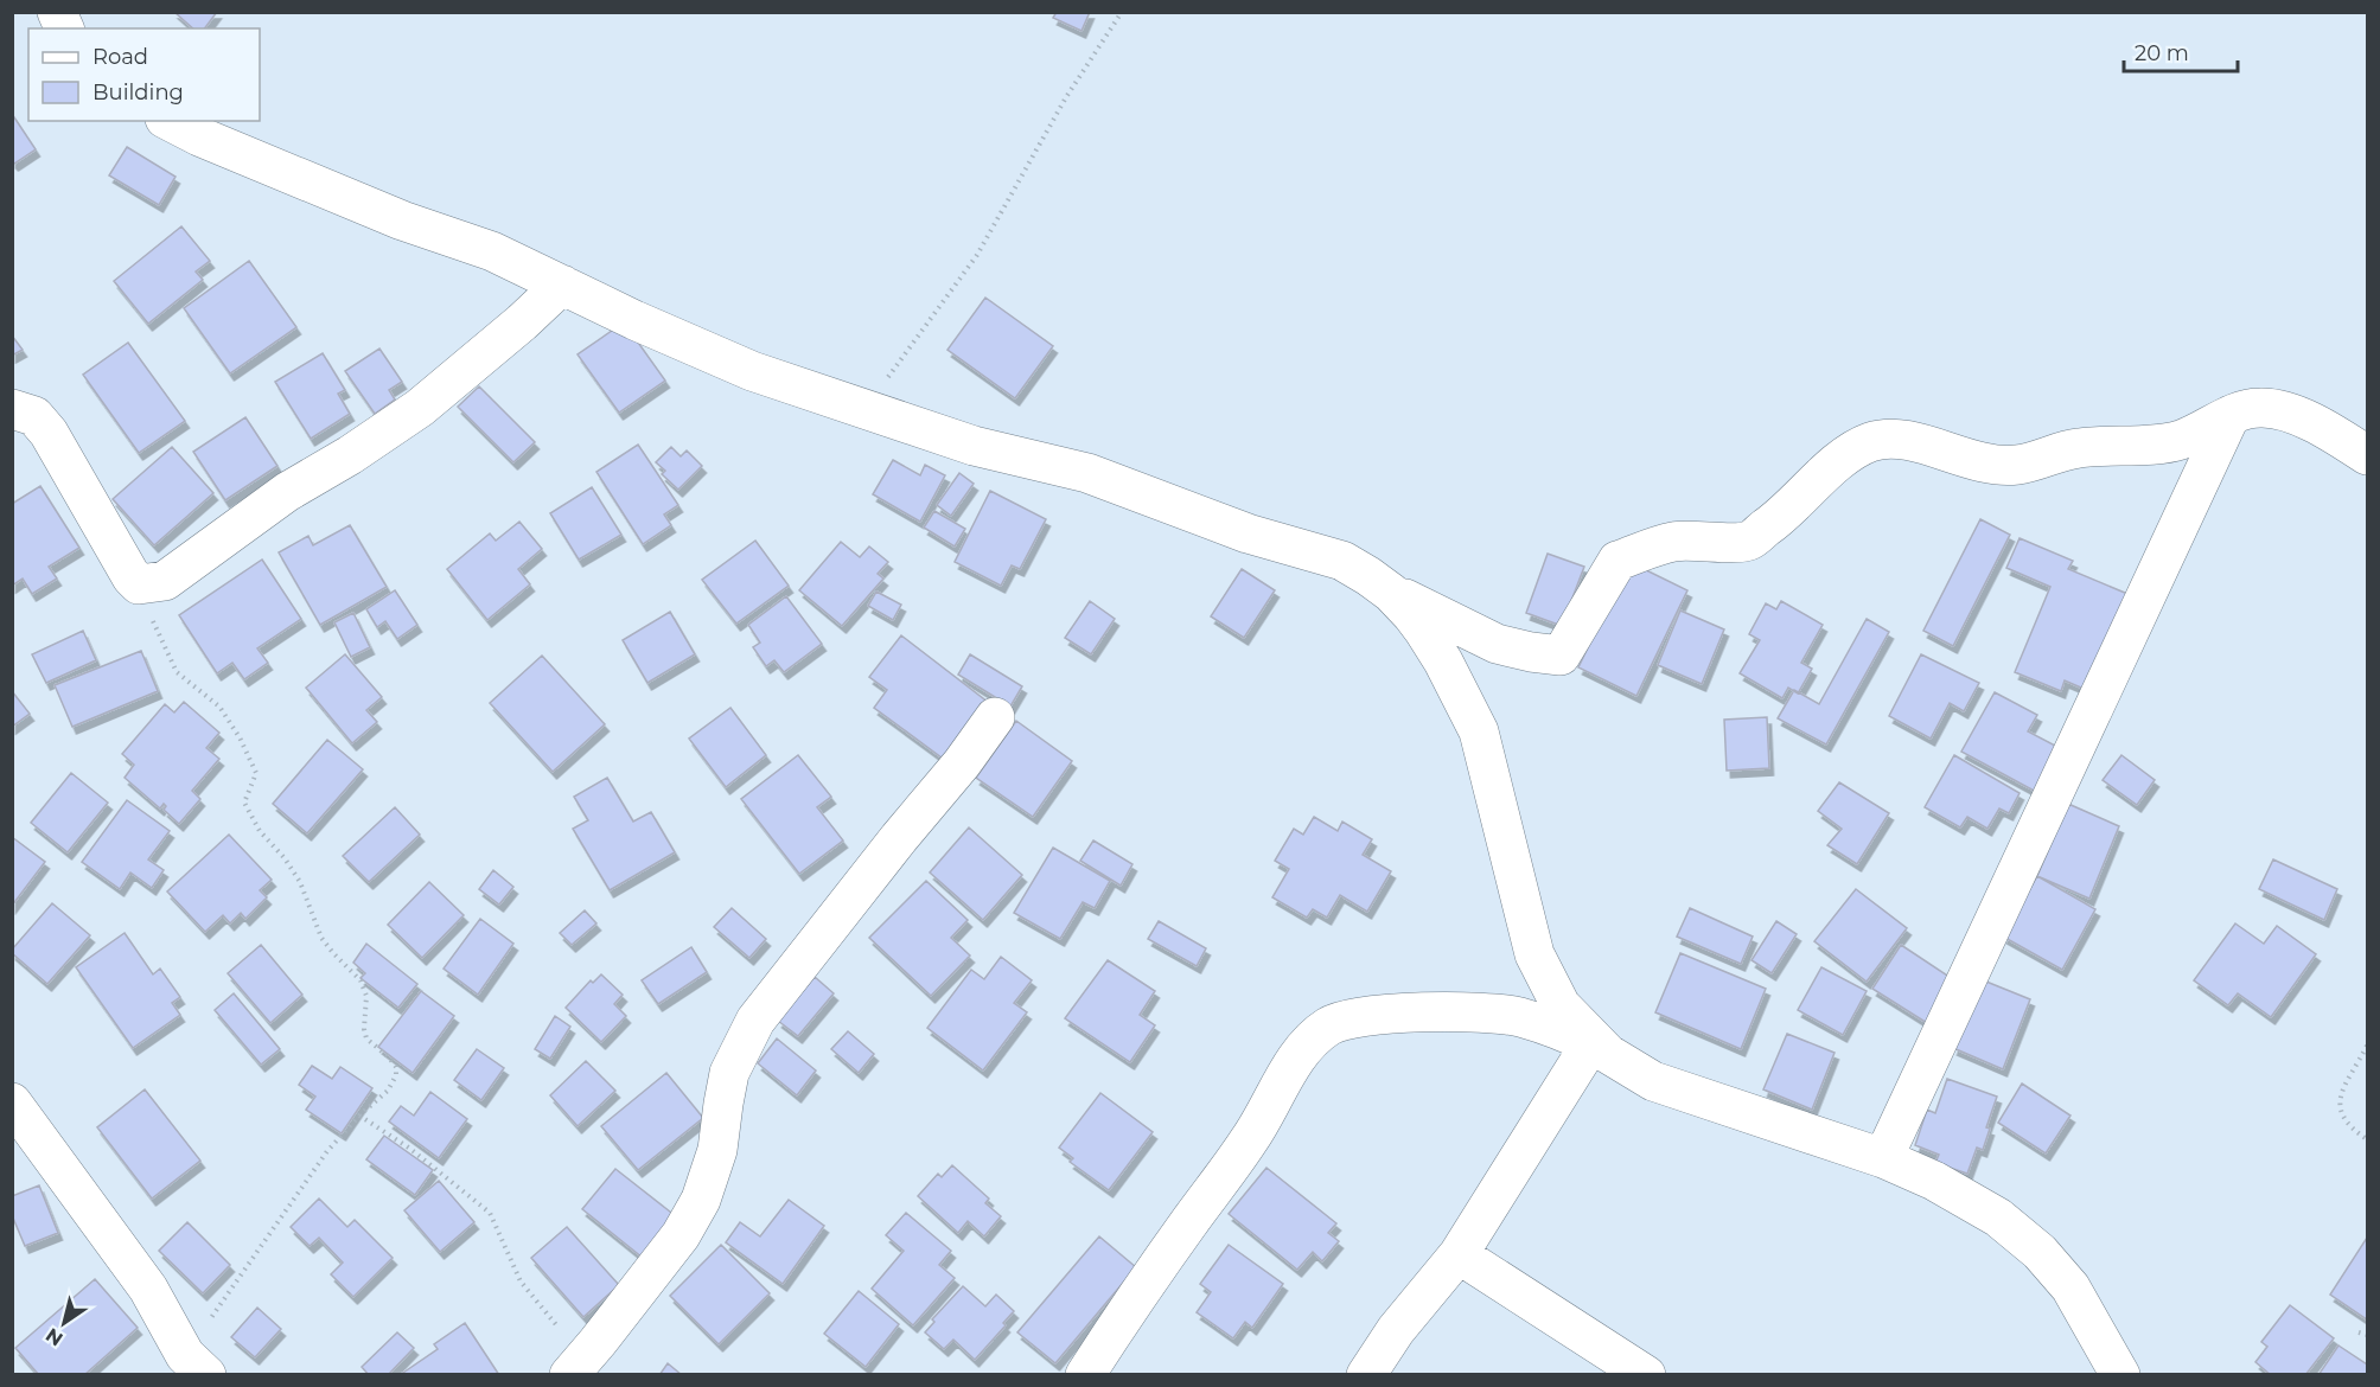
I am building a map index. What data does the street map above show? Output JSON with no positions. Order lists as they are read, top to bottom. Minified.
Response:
{"legend":["Road","Building"],"scale_bar":"20 m","north":"bottom left"}
